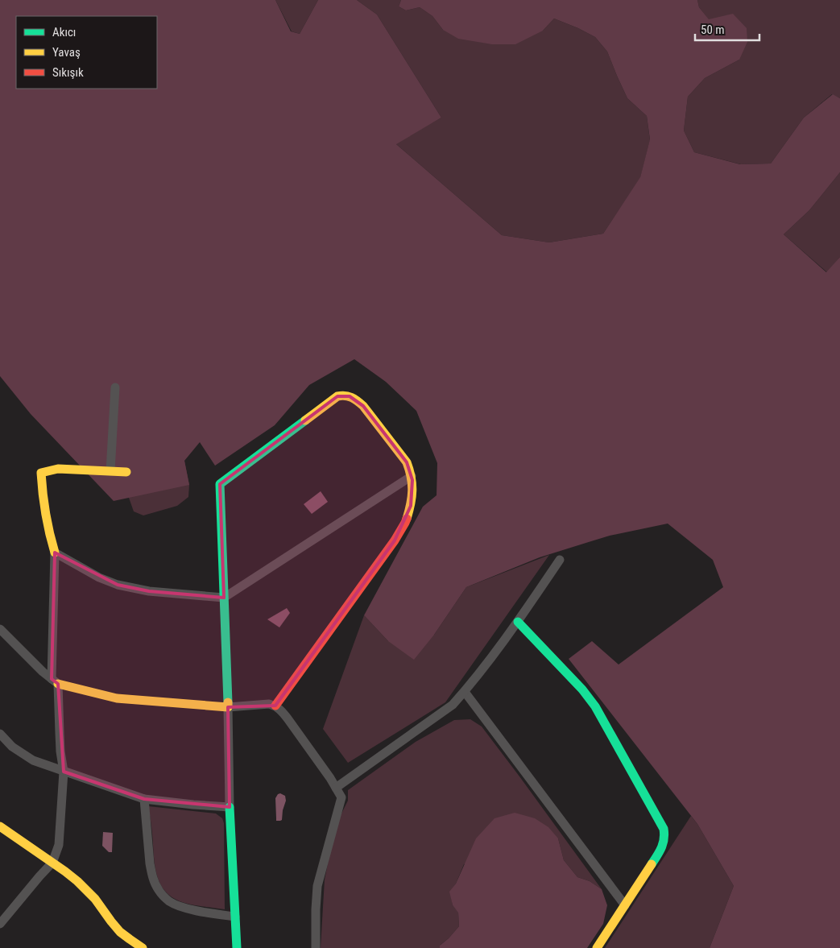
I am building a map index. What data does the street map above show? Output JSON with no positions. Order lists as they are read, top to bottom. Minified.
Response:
{"legend":["Akıcı","Yavaş","Sıkışık"],"scale_bar":"50 m"}
